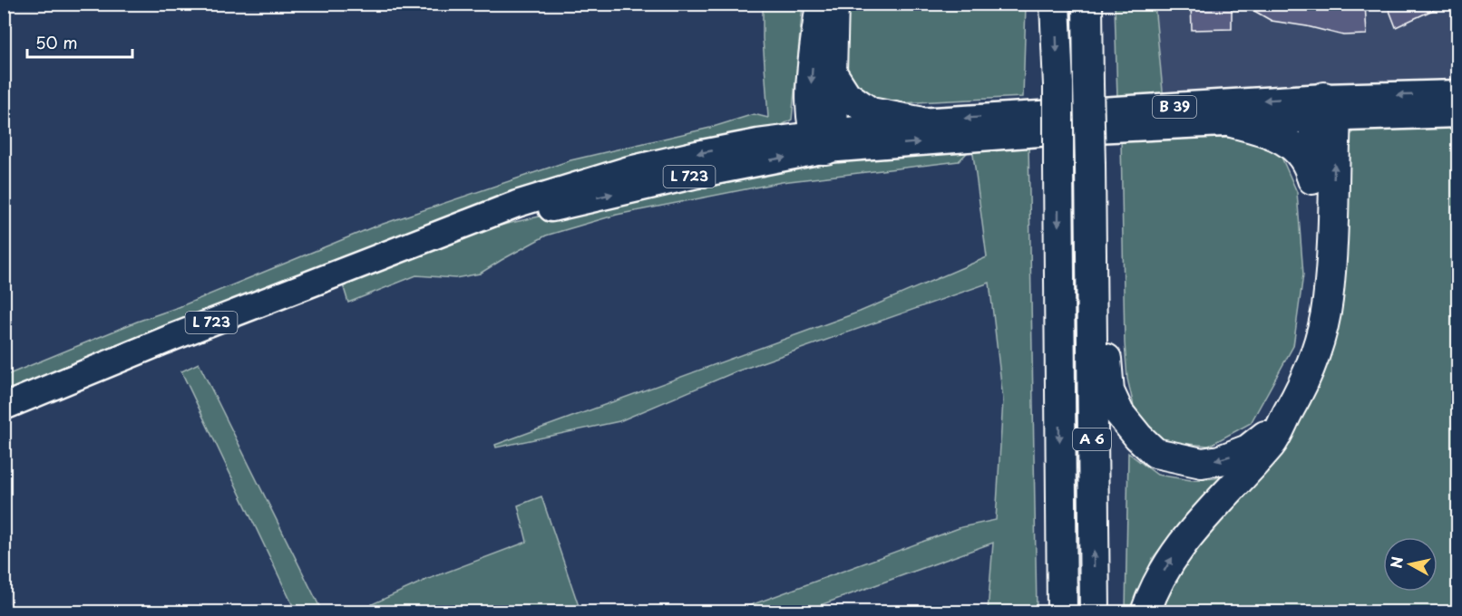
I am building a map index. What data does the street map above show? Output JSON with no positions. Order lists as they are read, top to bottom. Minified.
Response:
{"streets":{"highway":["A 6"],"main road":["B 39","L 723"]},"crossings":[["B 39","L 723"]],"scale_bar":"50 m","north":"left"}
